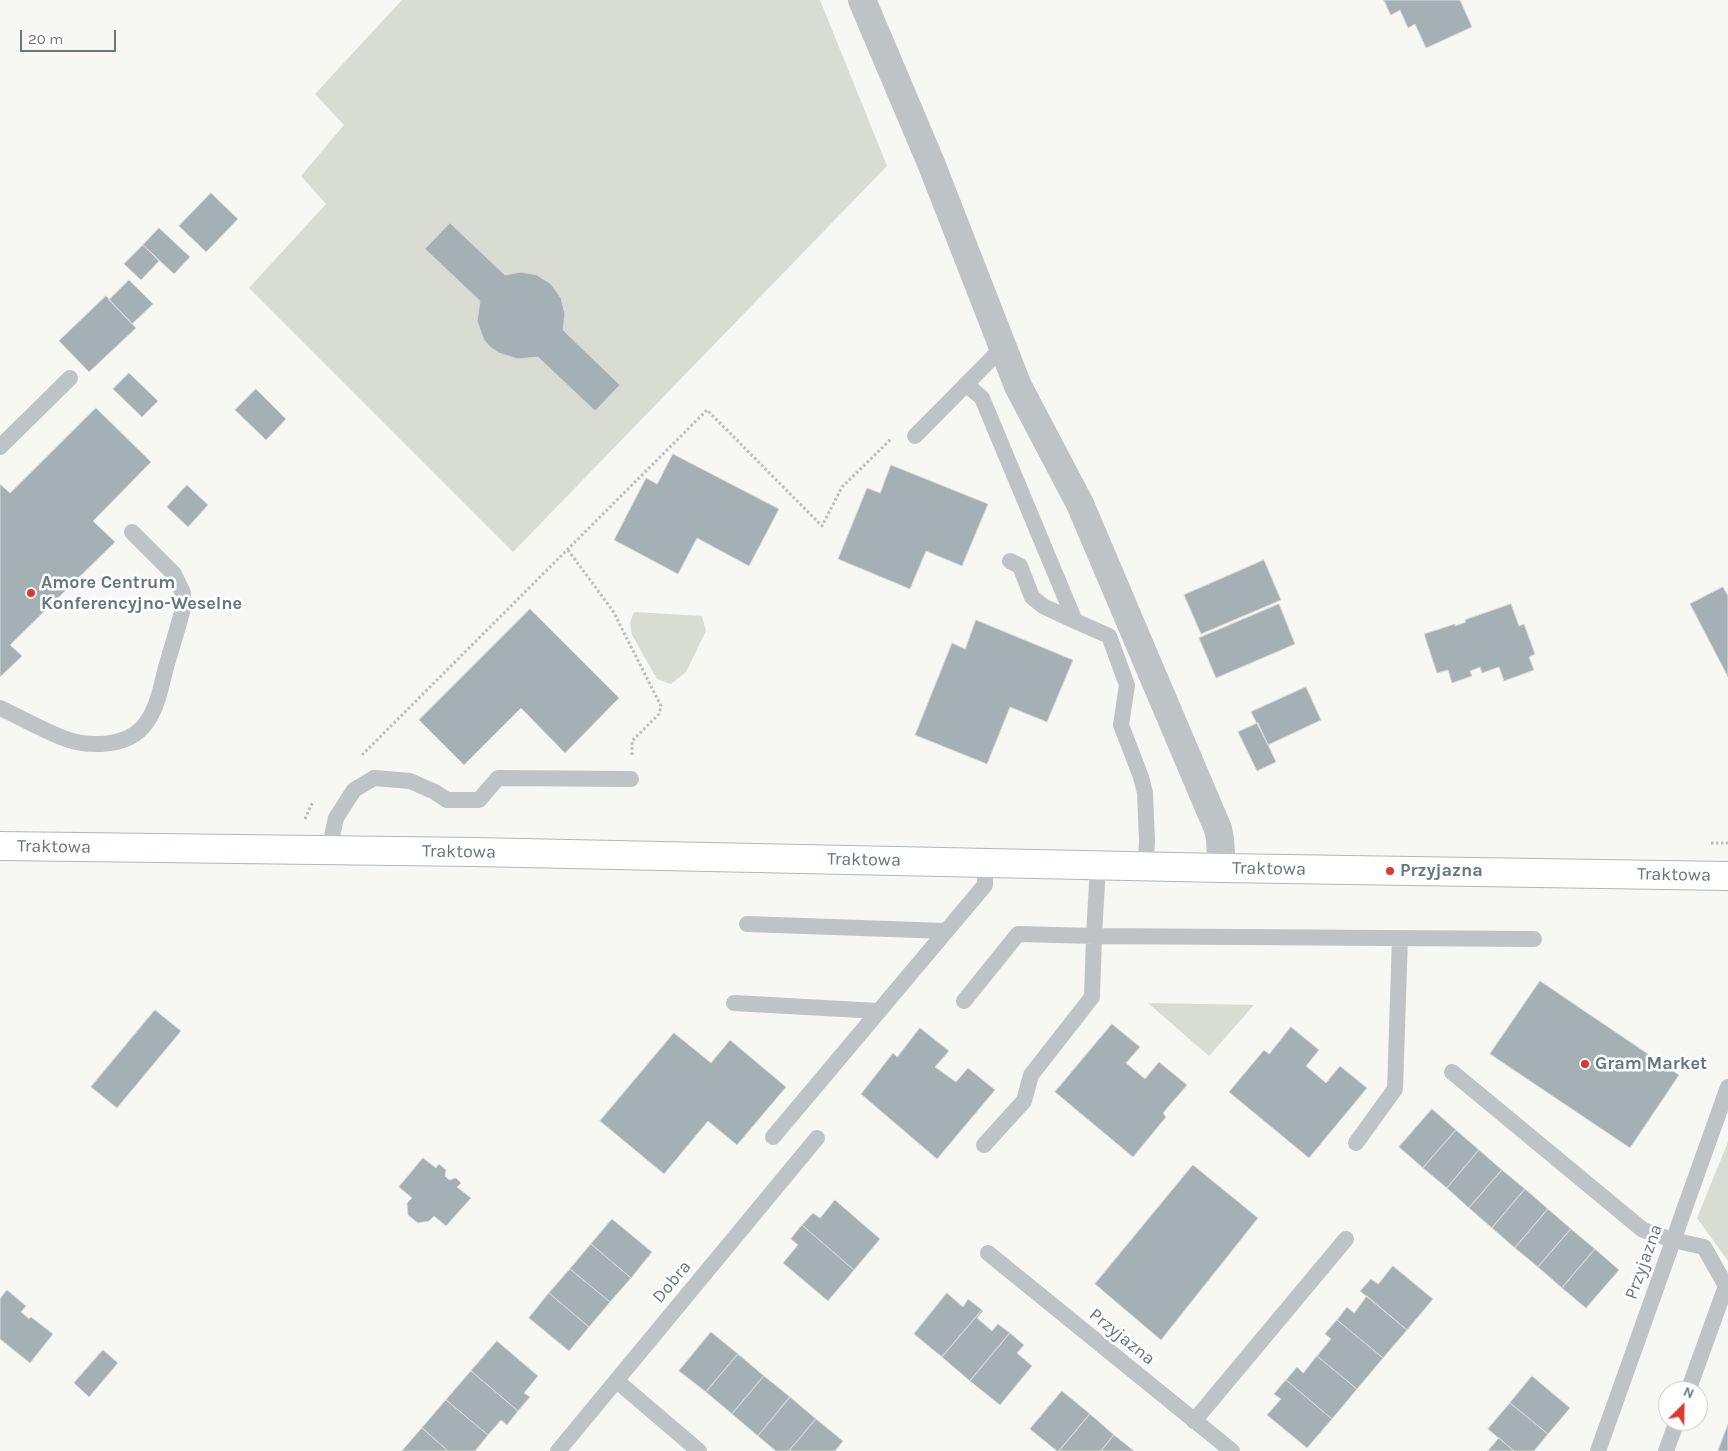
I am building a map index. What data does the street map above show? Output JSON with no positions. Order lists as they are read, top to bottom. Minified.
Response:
{"streets":{"main road":["Traktowa"],"lane":["Przyjazna","Dobra"]},"places":["Amore Centrum Konferencyjno-Weselne","Przyjazna","Gram Market"],"scale_bar":"20 m","north":"top right"}
